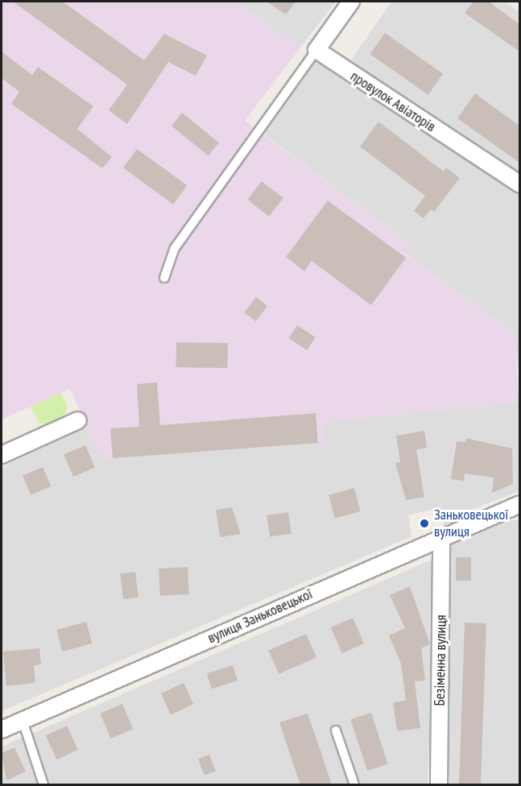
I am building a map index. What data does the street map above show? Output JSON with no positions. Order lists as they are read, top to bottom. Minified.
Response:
{"streets":{"street":["провулок Авіаторів","вулиця Заньковецької","Безіменна вулиця"]},"crossings":[["вулиця Заньковецької","Безіменна вулиця"]],"places":["Заньковецької вулиця"]}
